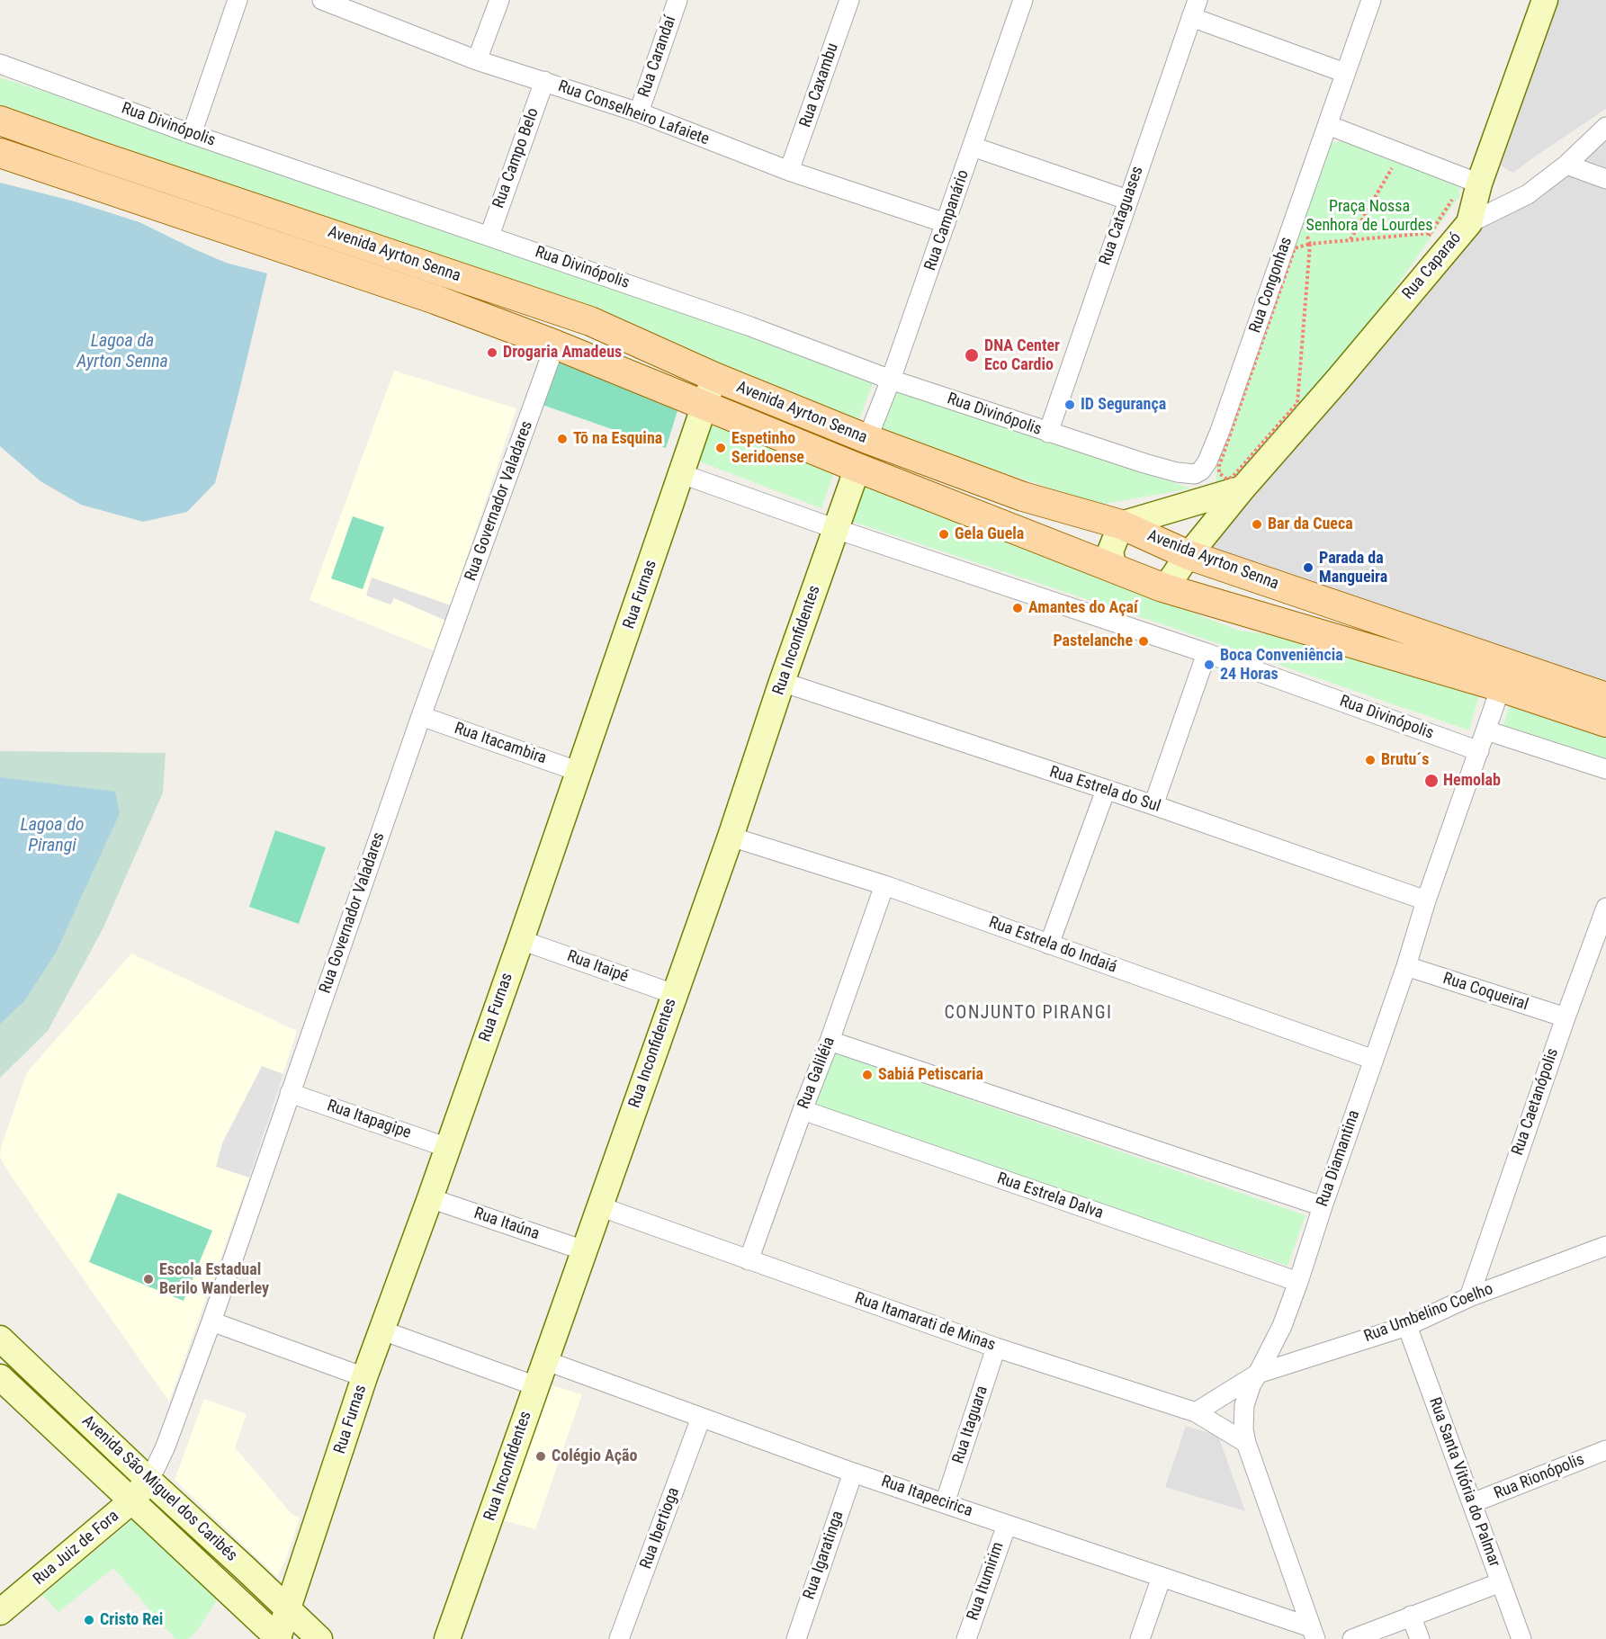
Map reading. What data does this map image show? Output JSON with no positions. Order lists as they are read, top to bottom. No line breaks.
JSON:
{"streets":{"main road":["Avenida Ayrton Senna"],"street":["Rua Carandaí","Rua Caxambu","Rua Conselheiro Lafaiete","Rua Divinópolis","Rua Campo Belo","Rua Cataguases","Rua Campanário","Rua Caparaó","Rua Congonhas","Rua Governador Valadares","Rua Furnas","Rua Inconfidentes","Rua Itacambira","Rua Estrela do Sul","Rua Estrela do Indaiá","Rua Itaipé","Rua Coqueiral","Rua Galiléia","Rua Caetanópolis","Rua Itapagipe","Rua Diamantina","Rua Estrela Dalva","Rua Itaúna","Rua Umbelino Coelho","Rua Itamarati de Minas","Rua Itaguara","Rua Rionópolis","Rua Santa Vitória do Palmar","Avenida São Miguel dos Caribés","Rua Itapecirica","Rua Ibertioga","Rua Juiz de Fora","Rua Igaratinga","Rua Itumirim"]},"crossings":[["Rua Carandaí","Rua Conselheiro Lafaiete"],["Rua Caxambu","Rua Conselheiro Lafaiete"],["Rua Conselheiro Lafaiete","Rua Campo Belo"],["Rua Conselheiro Lafaiete","Rua Campanário"],["Rua Divinópolis","Rua Campo Belo"],["Rua Divinópolis","Rua Cataguases"],["Rua Divinópolis","Rua Campanário"],["Rua Divinópolis","Rua Congonhas"],["Rua Divinópolis","Rua Furnas"],["Rua Divinópolis","Rua Inconfidentes"],["Rua Divinópolis","Rua Diamantina"],["Rua Campanário","Avenida Ayrton Senna"],["Avenida Ayrton Senna","Rua Caparaó"],["Avenida Ayrton Senna","Rua Governador Valadares"],["Avenida Ayrton Senna","Rua Furnas"],["Avenida Ayrton Senna","Rua Inconfidentes"],["Avenida Ayrton Senna","Rua Diamantina"],["Rua Governador Valadares","Rua Itacambira"],["Rua Governador Valadares","Rua Itapagipe"],["Rua Governador Valadares","Avenida São Miguel dos Caribés"],["Rua Governador Valadares","Rua Juiz de Fora"],["Rua Furnas","Rua Itacambira"],["Rua Furnas","Rua Itaipé"],["Rua Furnas","Rua Itapagipe"],["Rua Furnas","Rua Itaúna"],["Rua Furnas","Avenida São Miguel dos Caribés"],["Rua Inconfidentes","Rua Estrela do Sul"],["Rua Inconfidentes","Rua Estrela do Indaiá"],["Rua Inconfidentes","Rua Itaipé"],["Rua Inconfidentes","Rua Itaúna"],["Rua Inconfidentes","Rua Itamarati de Minas"],["Rua Inconfidentes","Rua Itapecirica"],["Rua Estrela do Sul","Rua Diamantina"],["Rua Estrela do Indaiá","Rua Galiléia"],["Rua Estrela do Indaiá","Rua Diamantina"],["Rua Coqueiral","Rua Caetanópolis"],["Rua Coqueiral","Rua Diamantina"],["Rua Galiléia","Rua Estrela Dalva"],["Rua Galiléia","Rua Itamarati de Minas"],["Rua Caetanópolis","Rua Umbelino Coelho"],["Rua Diamantina","Rua Estrela Dalva"],["Rua Diamantina","Rua Umbelino Coelho"],["Rua Diamantina","Rua Itamarati de Minas"],["Rua Diamantina","Rua Itapecirica"],["Rua Umbelino Coelho","Rua Itamarati de Minas"],["Rua Umbelino Coelho","Rua Santa Vitória do Palmar"],["Rua Itamarati de Minas","Rua Itaguara"],["Rua Itaguara","Rua Itapecirica"],["Rua Rionópolis","Rua Santa Vitória do Palmar"],["Avenida São Miguel dos Caribés","Rua Juiz de Fora"],["Rua Itapecirica","Rua Ibertioga"],["Rua Itapecirica","Rua Igaratinga"],["Rua Itapecirica","Rua Itumirim"]],"districts":["CONJUNTO PIRANGI"],"water":["Lagoa da Ayrton Senna","Lagoa do Pirangi"],"parks":["Praça Nossa Senhora de Lourdes"],"places":["Drogaria Amadeus","DNA Center Eco Cardio","ID Segurança","Tō na Esquina","Espetinho Seridoense","Bar da Cueca","Gela Guela","Parada da Mangueira","Amantes do Açaí","Pastelanche","Boca Conveniência 24 Horas","Brutu´s","Hemolab","Sabiá Petiscaria","Escola Estadual Berilo Wanderley","Colégio Ação","Cristo Rei"]}
